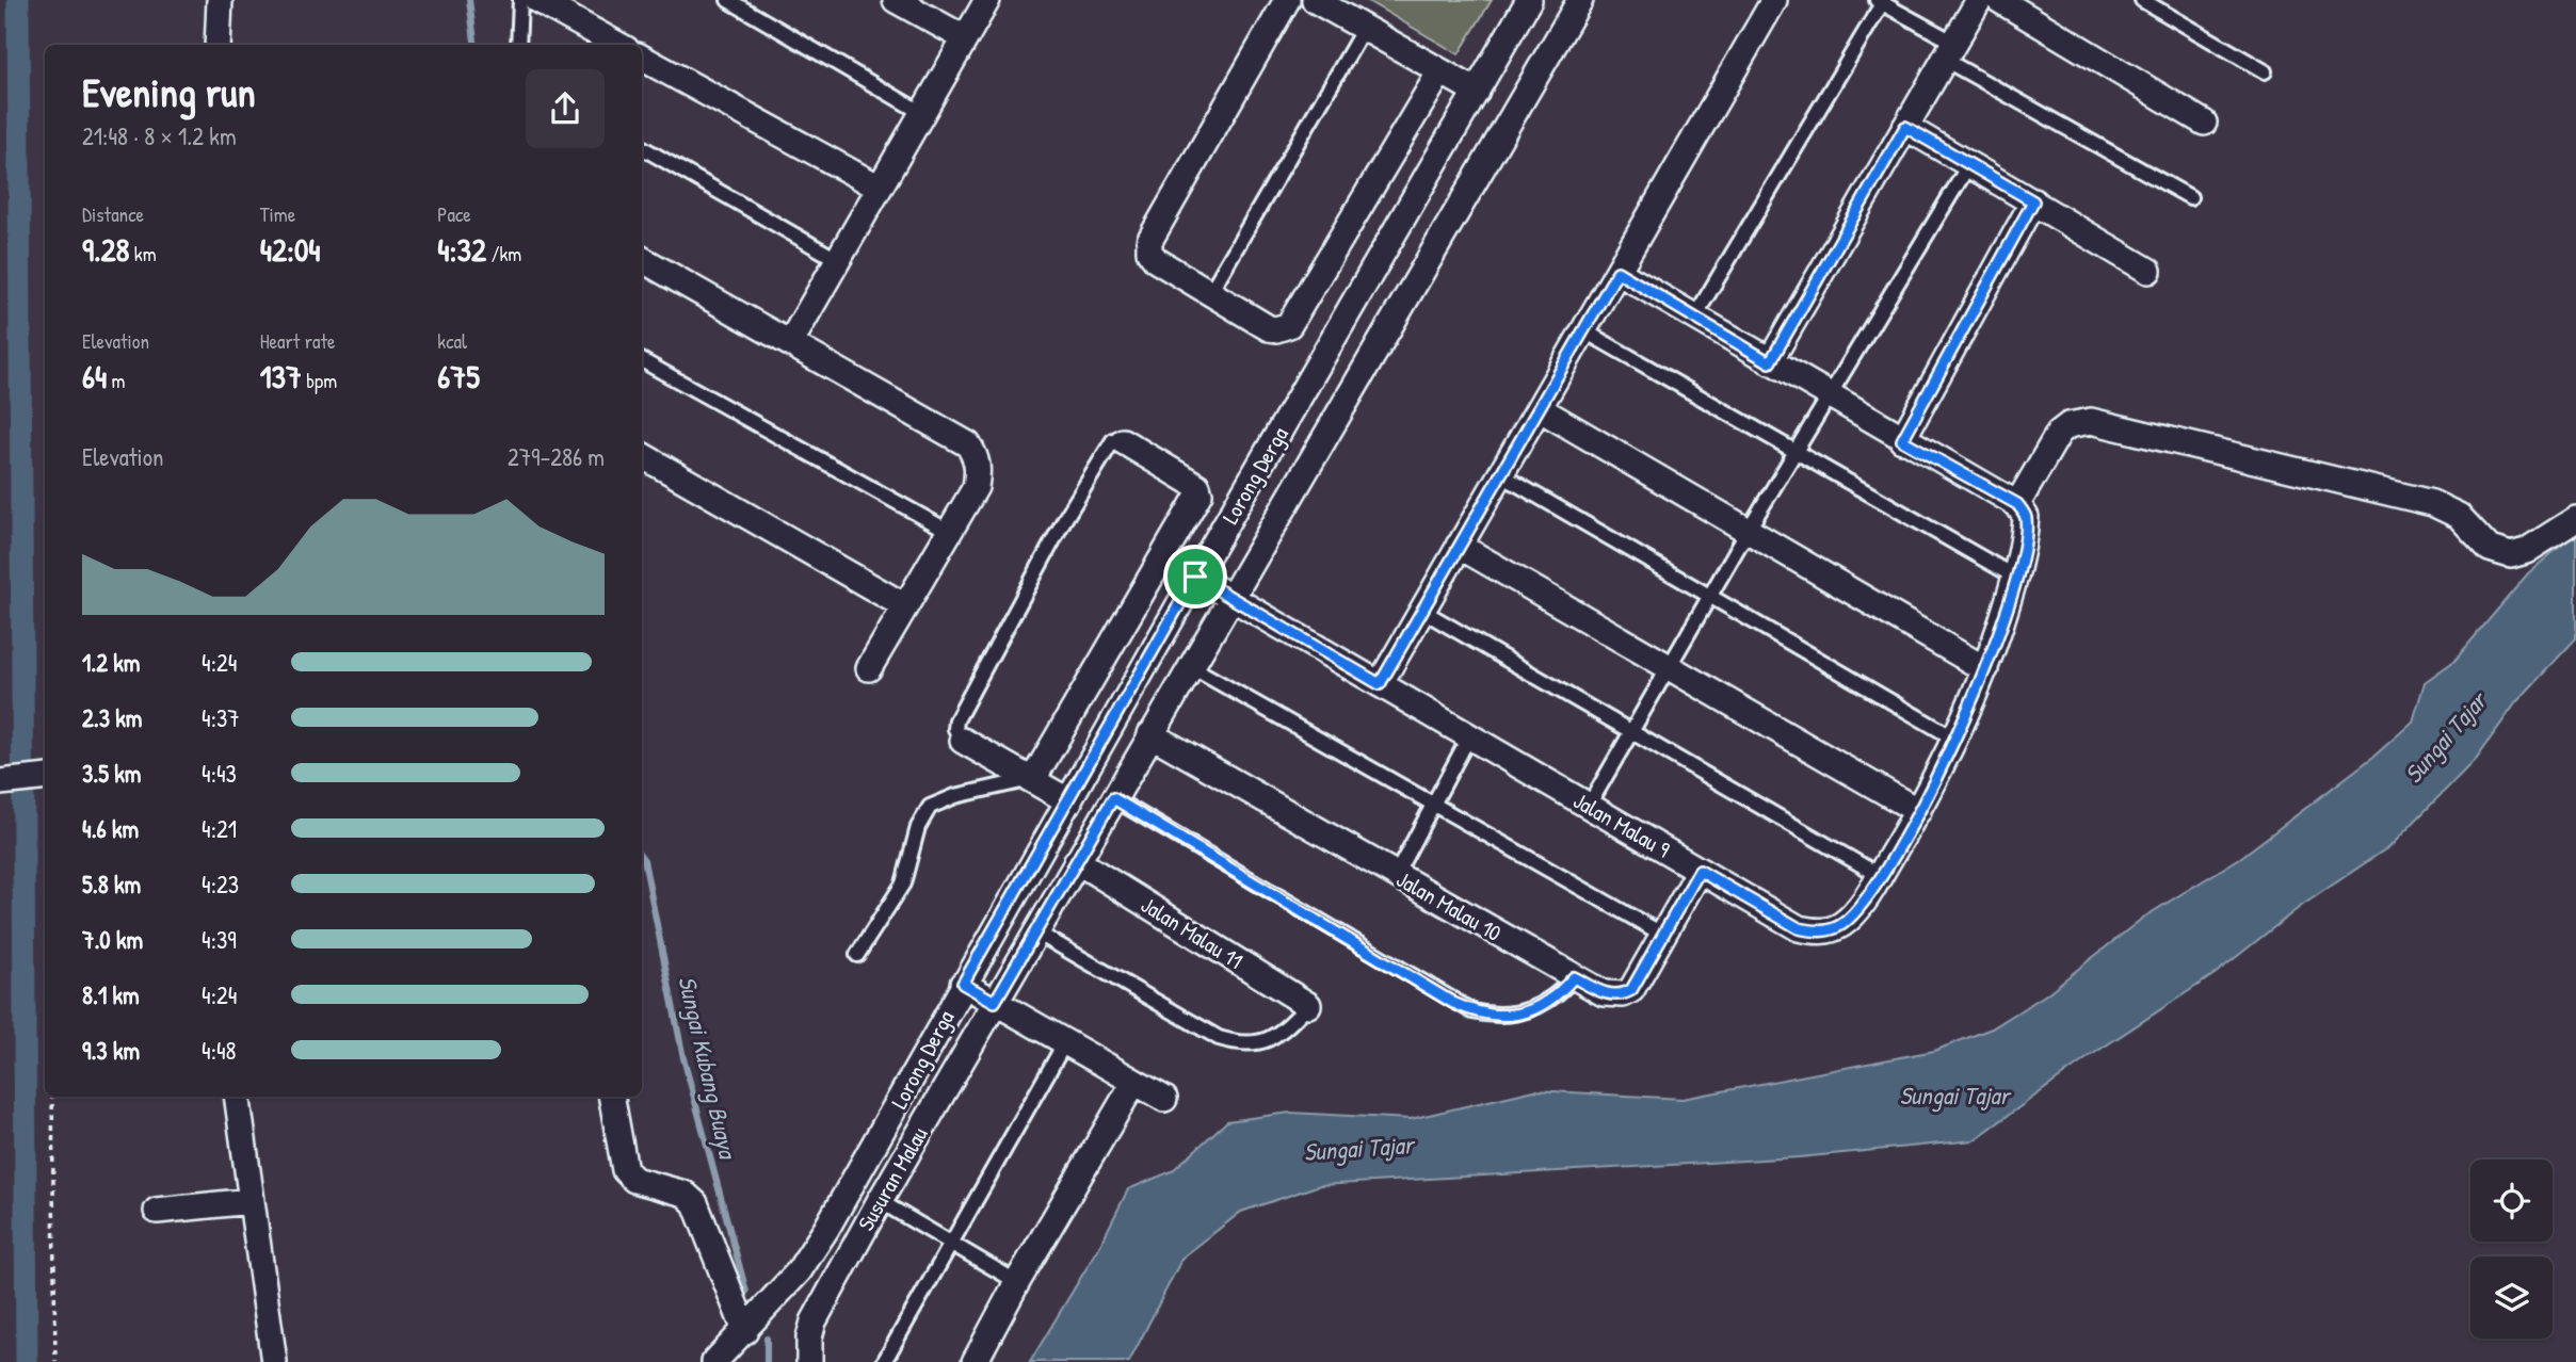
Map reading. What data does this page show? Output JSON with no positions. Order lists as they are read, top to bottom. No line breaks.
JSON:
{"streets":{"street":["Lorong Derga","Jalan Malau 9","Jalan Malau 10","Jalan Malau 11","Susuran Malau"]},"crossings":[["Lorong Derga","Jalan Malau 9"],["Jalan Malau 9","Jalan Malau 10"],["Jalan Malau 9","Susuran Malau"],["Jalan Malau 10","Susuran Malau"],["Jalan Malau 11","Susuran Malau"]],"water":["Sungai Tajar","Sungai Kubang Buaya"],"page":{"heading":["Evening run","21:48 · 8 × 1.2 km"],"stats":[["Distance","9.28 km"],["Time","42:04"],["Pace","4:32 /km"],["Elevation","64 m"],["Heart rate","137 bpm"],["kcal","675"]],"chart":["Elevation","279–286 m"],"list":[{"name":"1.2 km","note":"4:24"},{"name":"2.3 km","note":"4:37"},{"name":"3.5 km","note":"4:43"},{"name":"4.6 km","note":"4:21"},{"name":"5.8 km","note":"4:23"},{"name":"7.0 km","note":"4:39"},{"name":"8.1 km","note":"4:24"},{"name":"9.3 km","note":"4:48"}]}}
